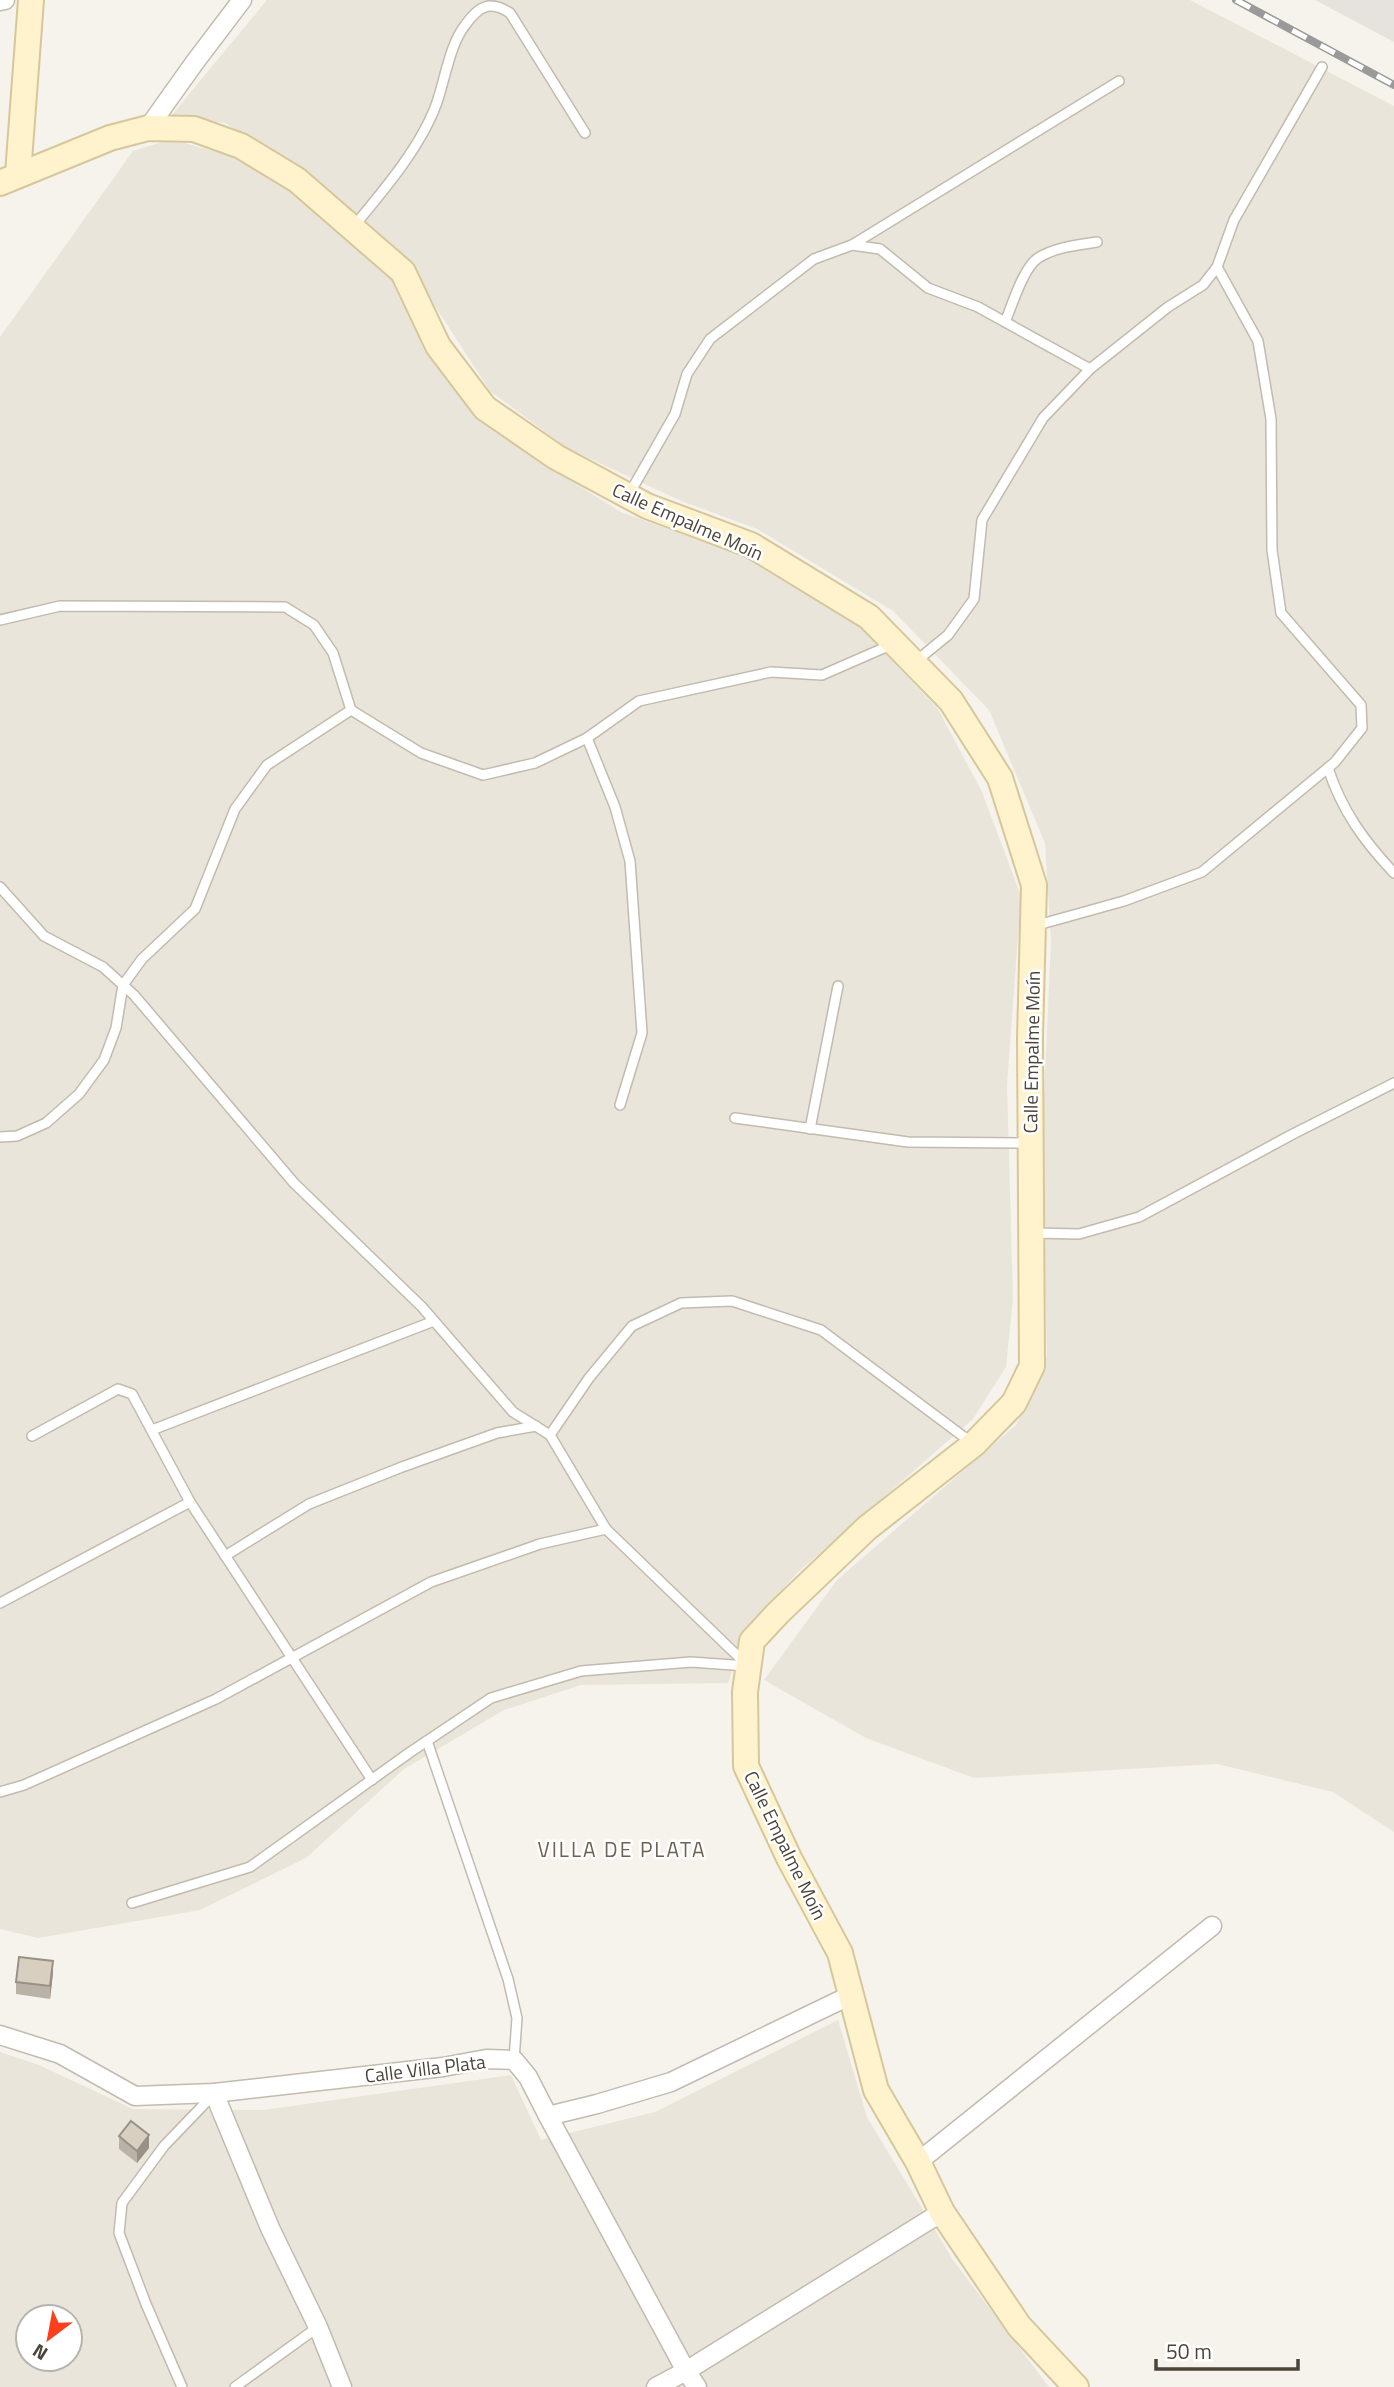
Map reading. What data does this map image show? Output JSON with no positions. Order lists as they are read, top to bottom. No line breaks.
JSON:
{"streets":{"street":["Calle Empalme Moín","Calle Villa Plata"]},"districts":["VILLA DE PLATA"],"scale_bar":"50 m","north":"bottom left"}
